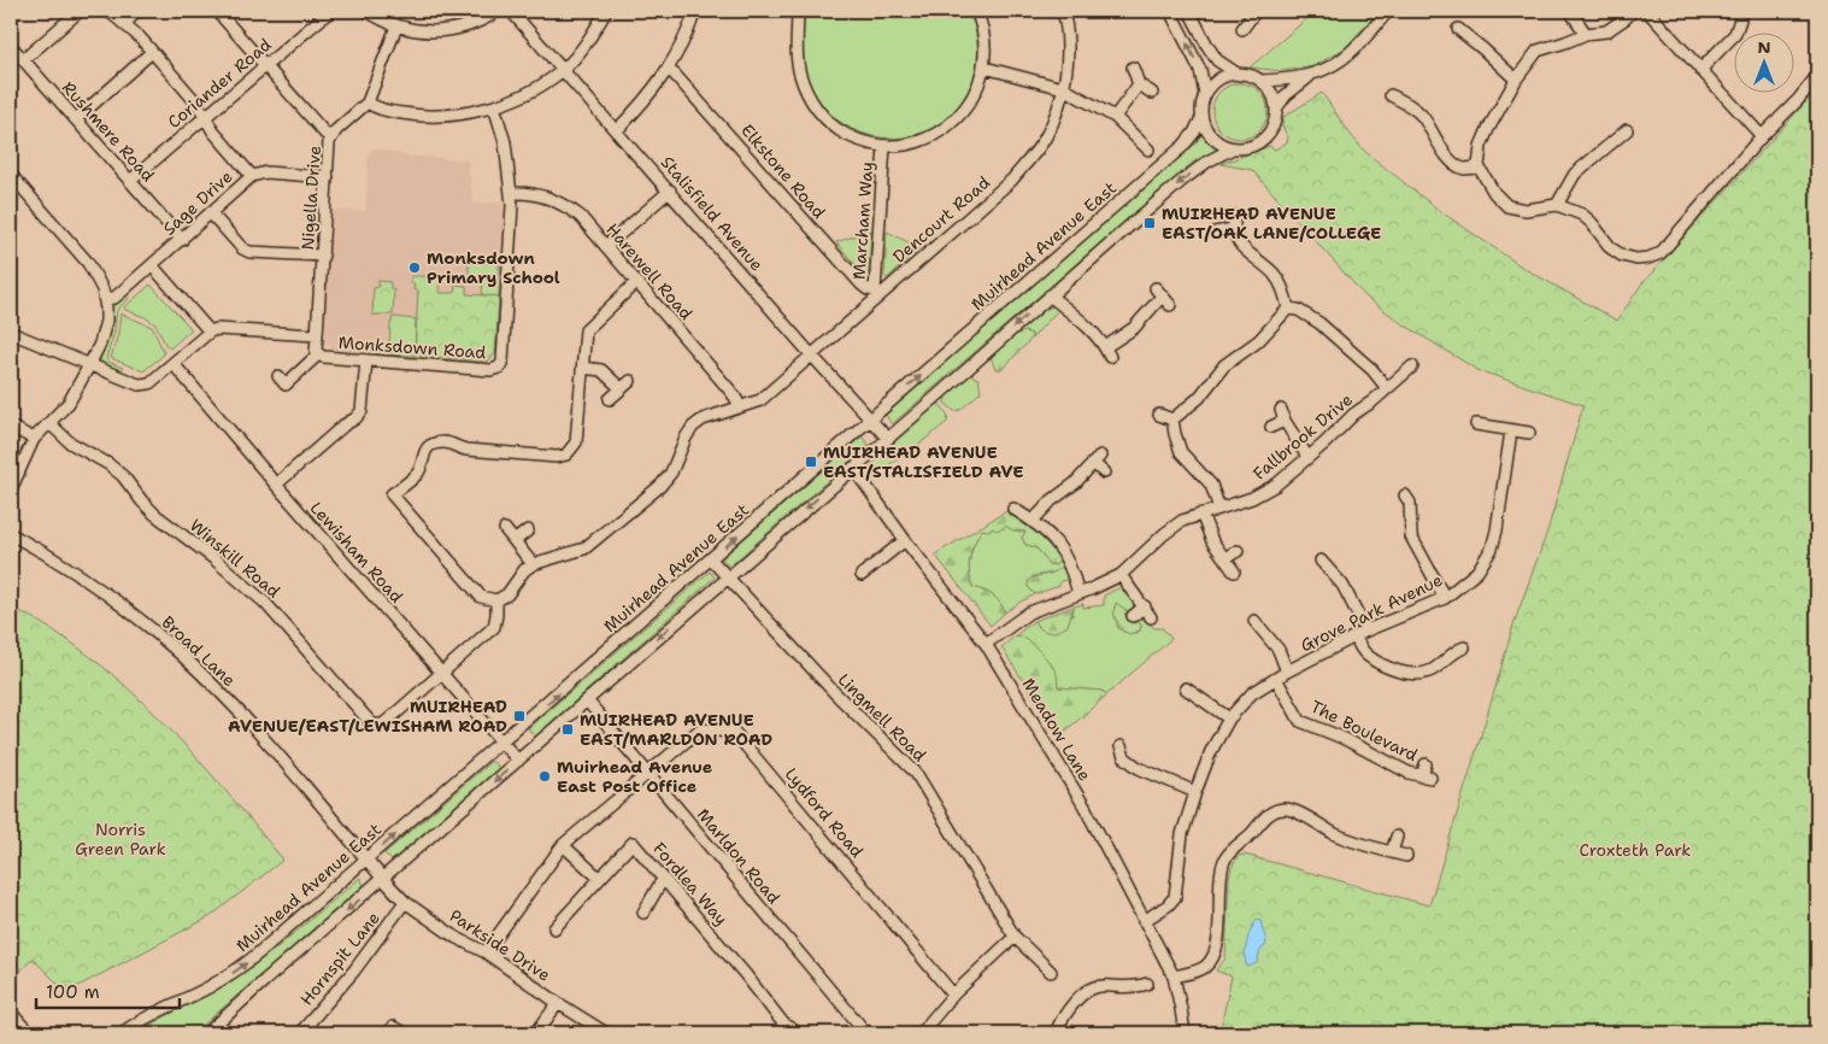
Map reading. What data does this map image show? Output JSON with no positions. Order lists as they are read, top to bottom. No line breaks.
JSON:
{"streets":{"street":["Coriander Road","Rushmere Road","Elkstone Road","Nigella Drive","Sage Drive","Stalisfield Avenue","Dencourt Road","Marcham Way","Muirhead Avenue East","Harewell Road","Monksdown Road","Fallbrook Drive","Lewisham Road","Winskill Road","Grove Park Avenue","Broad Lane","Lingmell Road","Meadow Lane","The Boulevard","Lydford Road","Marldon Road","Fordlea Way","Parkside Drive","Hornspit Lane"]},"crossings":[["Coriander Road","Rushmere Road"],["Rushmere Road","Sage Drive"],["Elkstone Road","Dencourt Road"],["Elkstone Road","Marcham Way"],["Nigella Drive","Sage Drive"],["Nigella Drive","Monksdown Road"],["Stalisfield Avenue","Dencourt Road"],["Stalisfield Avenue","Muirhead Avenue East"],["Dencourt Road","Marcham Way"],["Dencourt Road","Harewell Road"],["Muirhead Avenue East","Lewisham Road"],["Muirhead Avenue East","Broad Lane"],["Muirhead Avenue East","Lingmell Road"],["Harewell Road","Monksdown Road"],["Fallbrook Drive","Meadow Lane"],["Lewisham Road","Winskill Road"],["Grove Park Avenue","Meadow Lane"],["Grove Park Avenue","The Boulevard"],["Broad Lane","Parkside Drive"],["Lydford Road","Marldon Road"],["Lydford Road","Parkside Drive"],["Parkside Drive","Hornspit Lane"]],"parks":["Norris Green Park","Croxteth Park"],"places":{"transit":["MUIRHEAD AVENUE EAST/OAK LANE/COLLEGE","MUIRHEAD AVENUE EAST/STALISFIELD AVE","MUIRHEAD AVENUE/EAST/LEWISHAM ROAD","MUIRHEAD AVENUE EAST/MARLDON ROAD"],"other":["Monksdown Primary School","Muirhead Avenue East Post Office"]},"scale_bar":"100 m","north":"top"}
